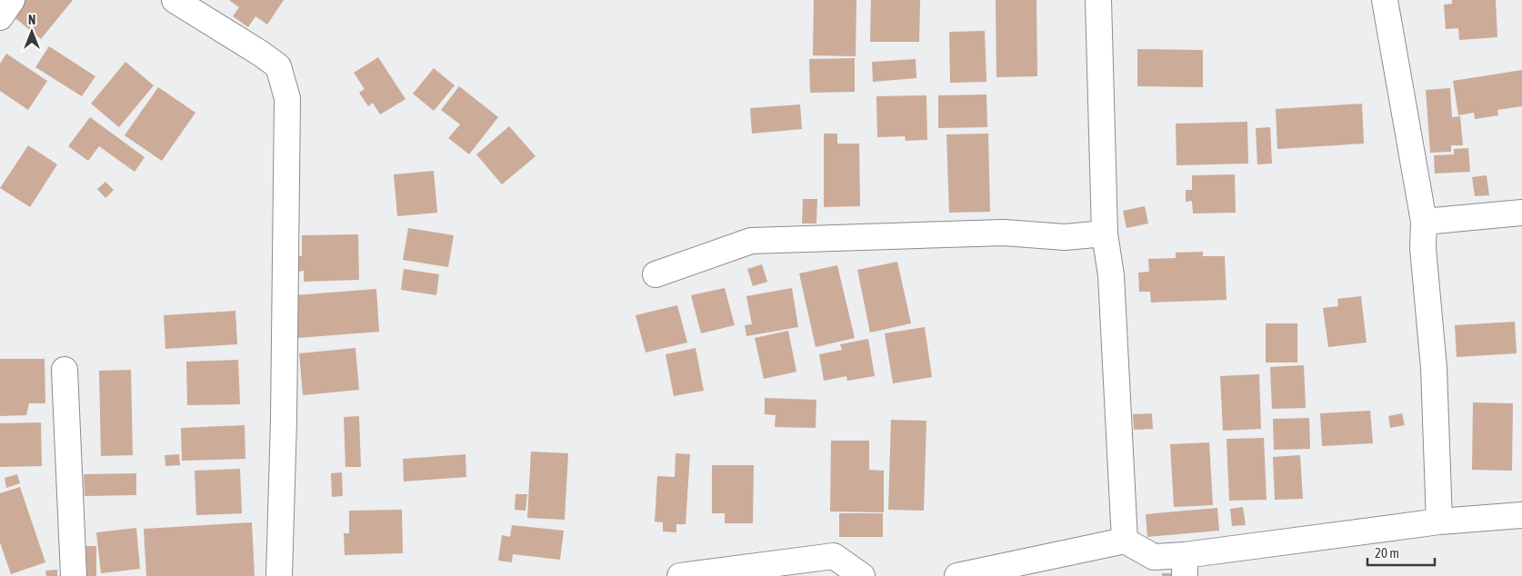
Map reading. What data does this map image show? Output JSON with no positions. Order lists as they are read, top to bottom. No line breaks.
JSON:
{"scale_bar":"20 m","north":"top"}
